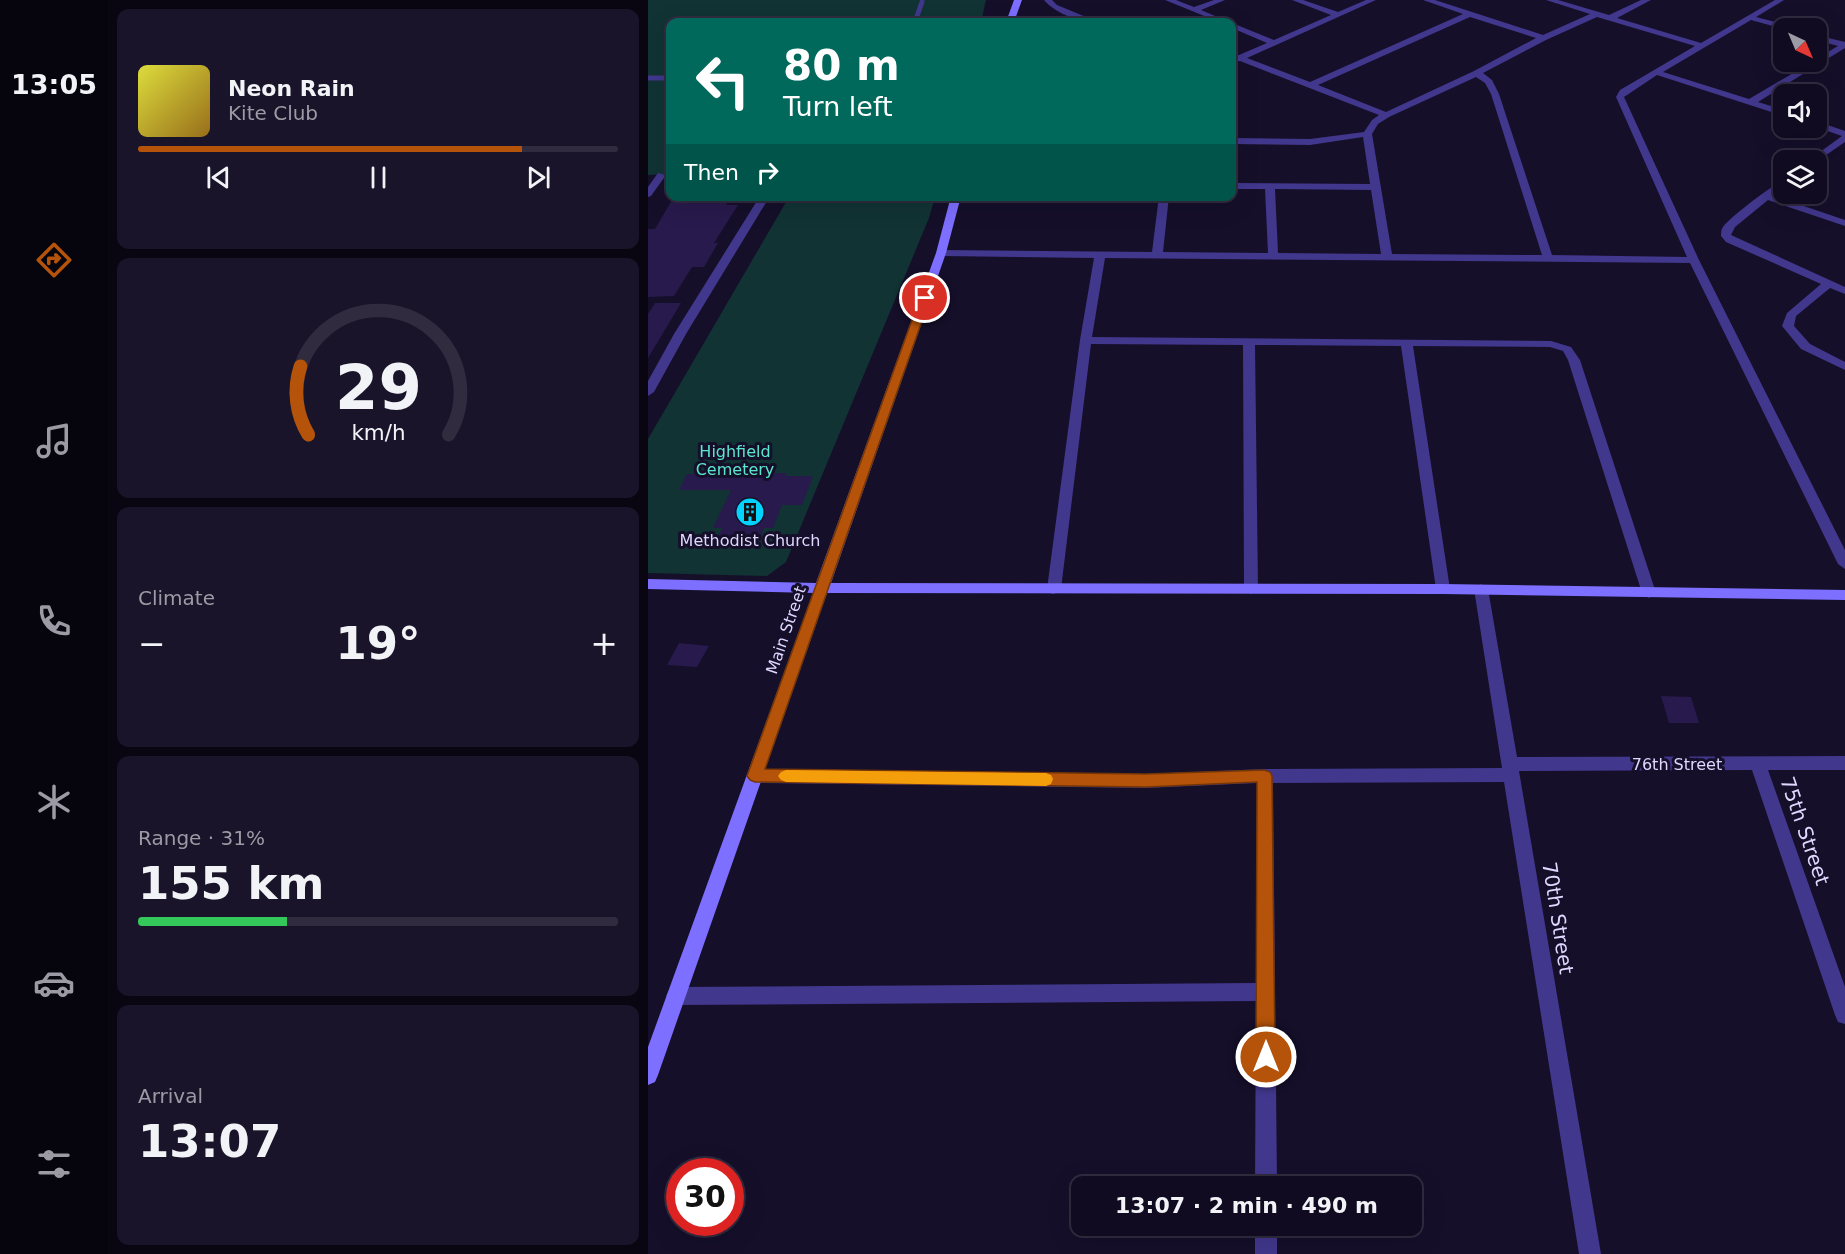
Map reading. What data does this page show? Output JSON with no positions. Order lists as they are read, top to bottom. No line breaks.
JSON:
{"streets":{"street":["Main Street","76th Street","75th Street","70th Street"]},"crossings":[["Main Street","76th Street"],["76th Street","75th Street"],["76th Street","70th Street"]],"parks":["Highfield Cemetery"],"places":{"building":["Methodist Church"]},"north":"bottom right","page":{"tabs":"13:05","turn":["80 m","Turn left"],"song":["Neon Rain","Kite Club"],"then":"Then","tile":["Climate",["Range · 31%","155 km"],["Arrival","13:07"]],"heat":["−","19°","+"],"limit":"30","trip":"13:07 · 2 min · 490 m","gauge":["29","km/h"]}}
